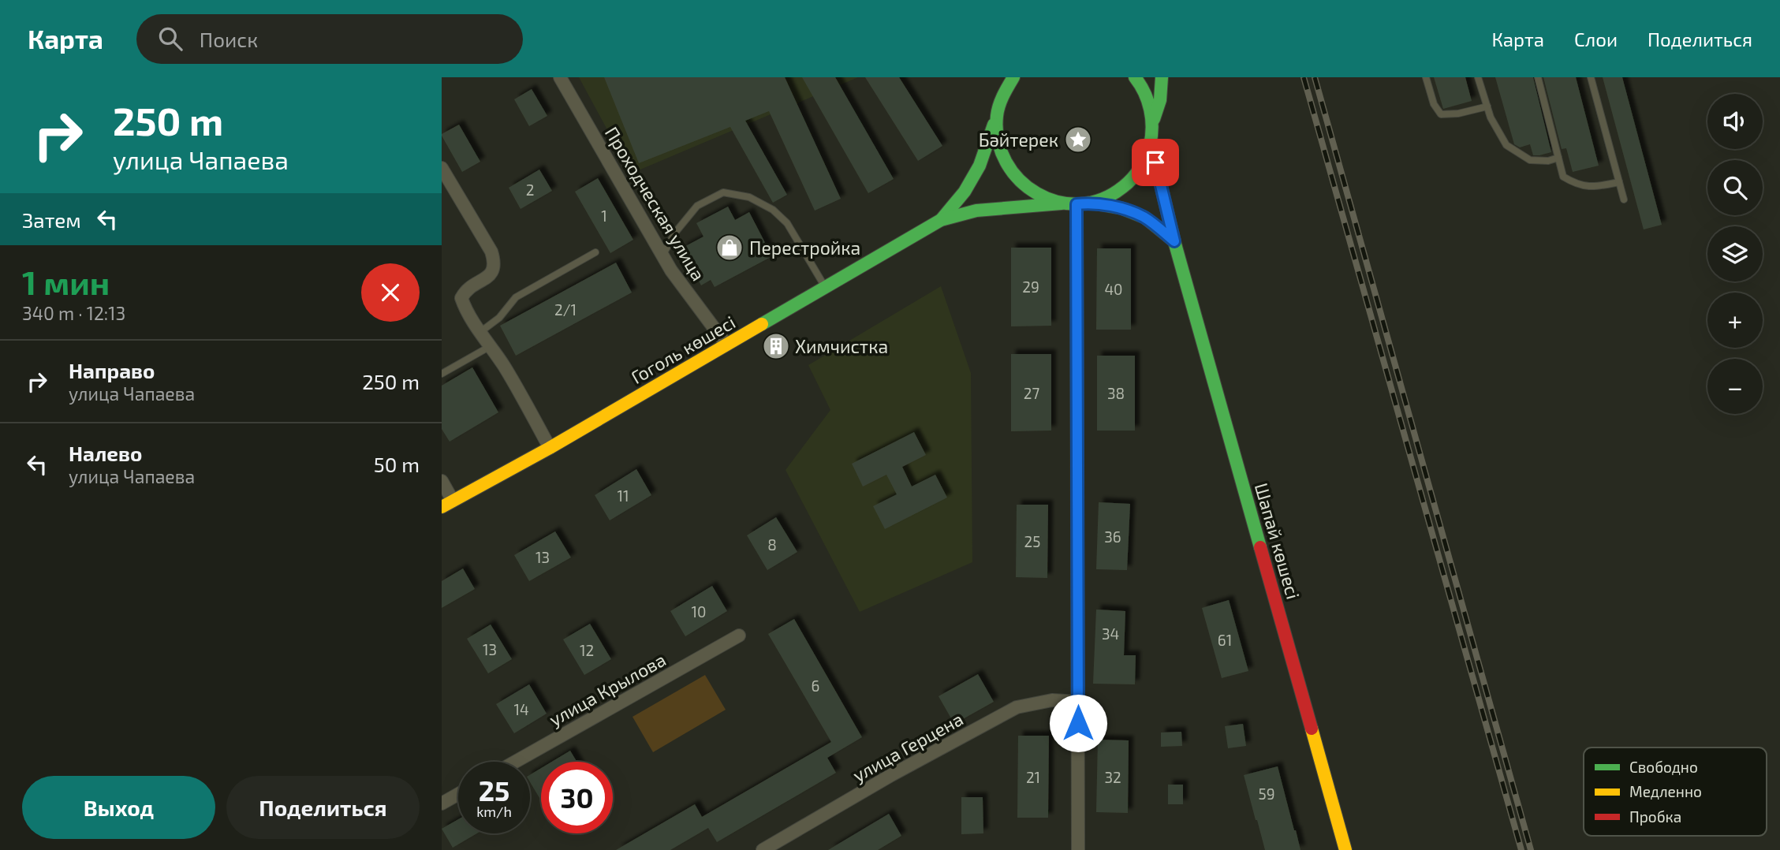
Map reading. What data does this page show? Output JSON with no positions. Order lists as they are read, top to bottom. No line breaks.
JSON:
{"streets":{"main road":["Гоголь көшесі","Шапай көшесі"],"street":["Проходческая улица","улица Крылова","улица Герцена"]},"crossings":[["Проходческая улица","Гоголь көшесі"]],"places":{"place":["Бәйтерек"],"shop":["Перестройка"],"building":["Химчистка"]},"house_numbers":["2","1","29","40","2/1","27","38","11","36","25","8","13","10","34","61","13","12","6","14","21","32","59"],"legend":["Свободно","Медленно","Пробка"],"page":{"header":"Карта","search":"Поиск","nav":["Карта","Слои","Поделиться"],"turn":["250 m","улица Чапаева"],"map_buttons":["+","−"],"then":"Затем","heading":["1 мин","340 m · 12:13"],"list":[{"name":"Направо","note":"улица Чапаева","value":"250 m"},{"name":"Налево","note":"улица Чапаева","value":"50 m"}],"speed":"25 km/h","limit":"30","buttons":["Выход","Поделиться"]}}
